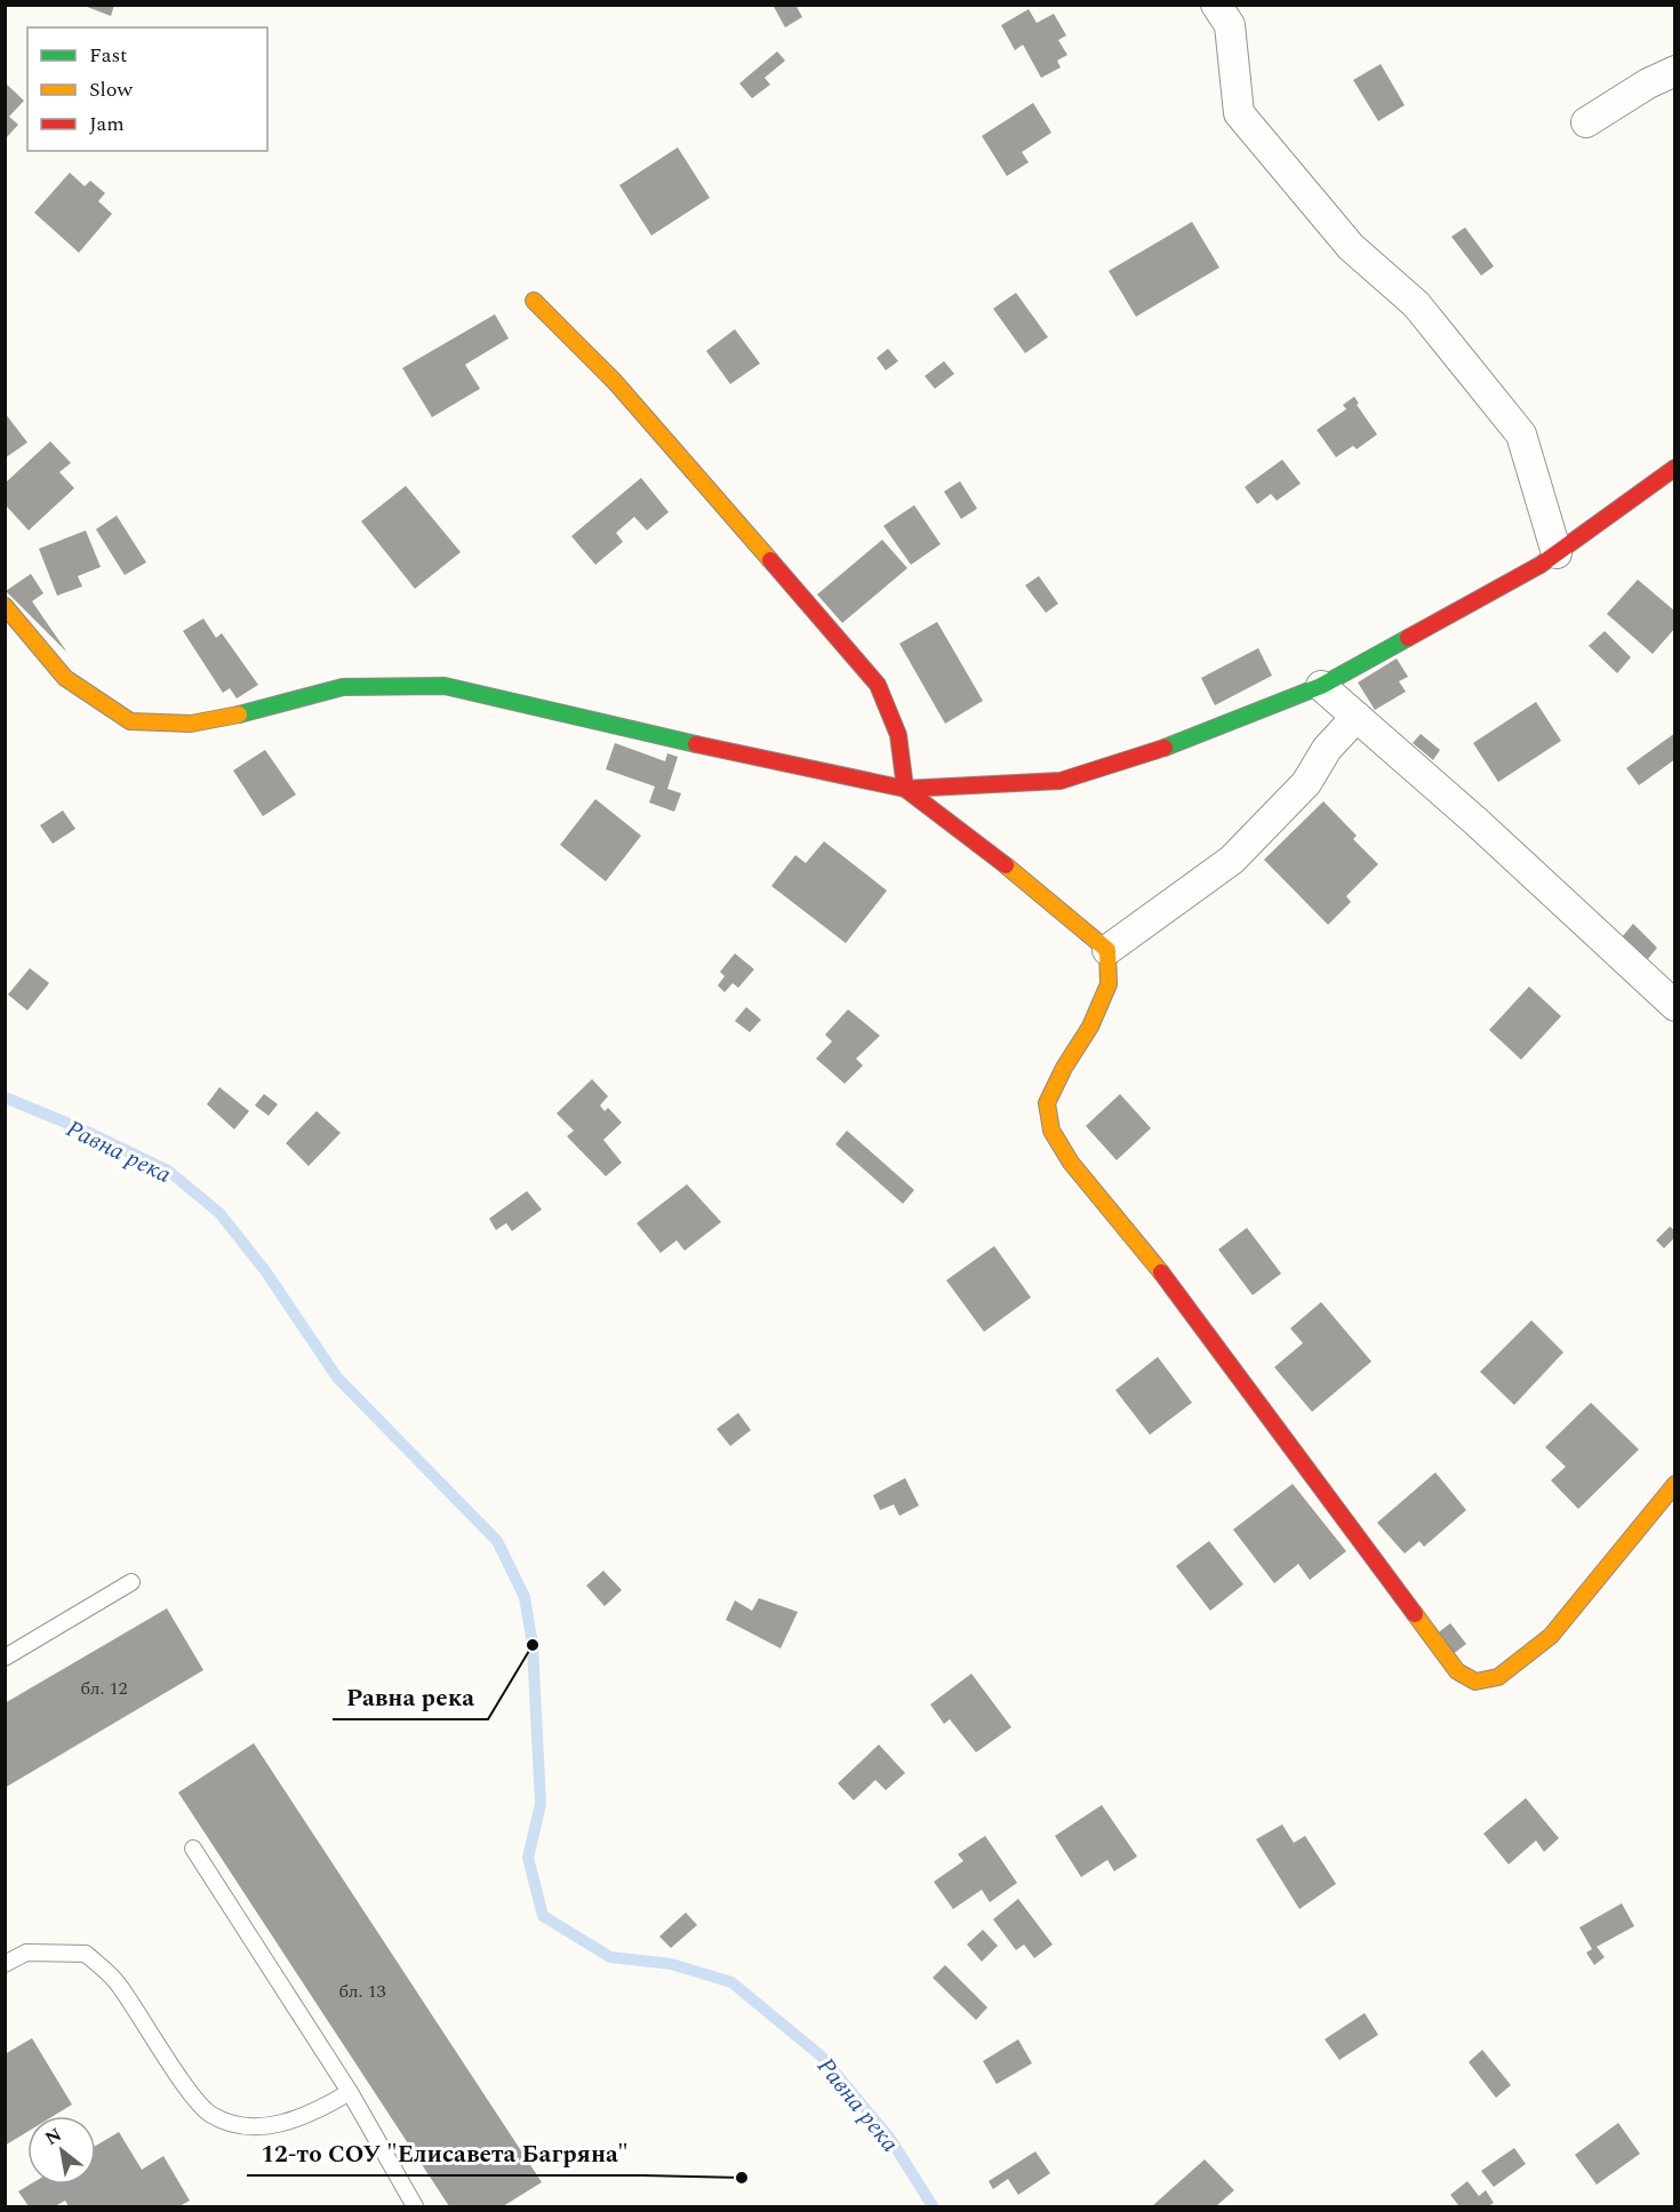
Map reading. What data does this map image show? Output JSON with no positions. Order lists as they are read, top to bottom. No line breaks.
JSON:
{"water":["Равна река"],"places":["Равна река","12-то СОУ \"Елисавета Багряна\""],"house_numbers":["бл. 12","бл. 13"],"legend":["Fast","Slow","Jam"],"north":"top left"}
